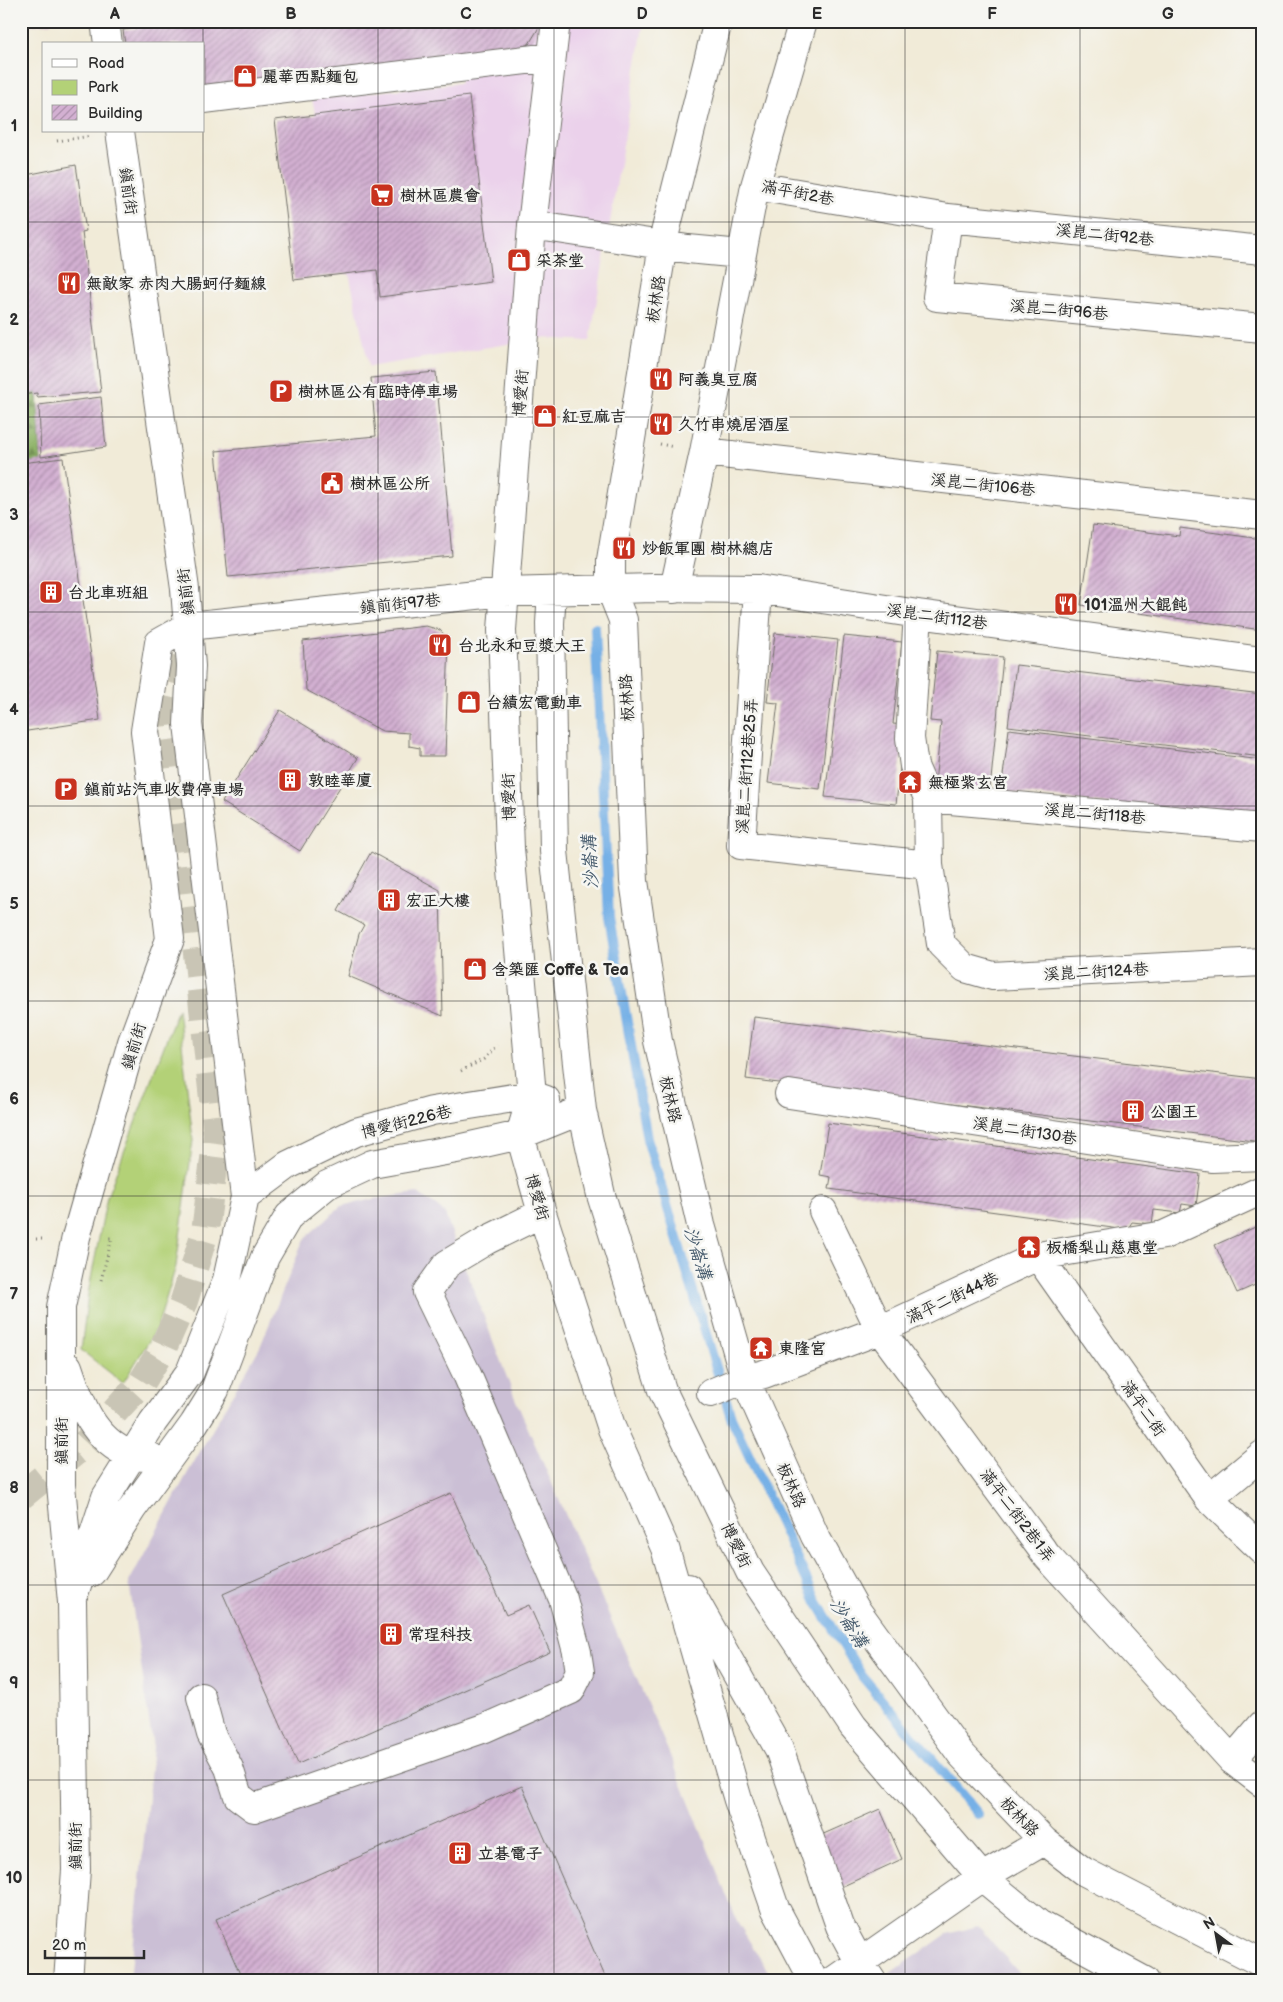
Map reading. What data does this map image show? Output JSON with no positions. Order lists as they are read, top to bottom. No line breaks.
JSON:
{"streets":{"street":["鎮前街","滿平街2巷","溪崑二街92巷","板林路","溪崑二街96巷","博愛街","溪崑二街106巷","鎮前街97巷","溪崑二街112巷","溪崑二街112巷25弄","溪崑二街118巷","溪崑二街124巷","博愛街226巷","溪崑二街130巷","滿平二街44巷","滿平二街","滿平二街2巷1弄"]},"crossings":[["鎮前街","鎮前街97巷"],["滿平街2巷","溪崑二街92巷"],["滿平街2巷","溪崑二街96巷"],["溪崑二街92巷","溪崑二街96巷"],["板林路","鎮前街97巷"],["板林路","溪崑二街112巷"],["板林路","滿平二街44巷"],["博愛街","鎮前街97巷"],["博愛街","博愛街226巷"],["鎮前街97巷","溪崑二街112巷"],["溪崑二街112巷","溪崑二街112巷25弄"],["溪崑二街112巷25弄","溪崑二街124巷"],["滿平二街44巷","滿平二街"],["滿平二街44巷","滿平二街2巷1弄"]],"water":["沙崙溝"],"places":{"shop":["麗華西點麵包","采茶堂","紅豆麻吉","台績宏電動車","含築匯 Coffe & Tea"],"supermarket":["樹林區農會"],"restaurant":["無敵家 赤肉大腸蚵仔麵線","阿義臭豆腐","久竹串燒居酒屋","炒飯軍團 樹林總店","101溫州大餛飩","台北永和豆漿大王"],"parking":["樹林區公有臨時停車場","鎮前站汽車收費停車場"],"public building":["樹林區公所"],"building":["台北車班組","敦睦華廈","宏正大樓","公園王","常珵科技","立碁電子"],"temple":["無極紫玄宮","板橋梨山慈惠堂","東隆宮"]},"legend":["Road","Park","Building"],"scale_bar":"20 m","north":"top left","grid":{"columns":["A","B","C","D","E","F","G"],"rows":["1","2","3","4","5","6","7","8","9","10"]}}
